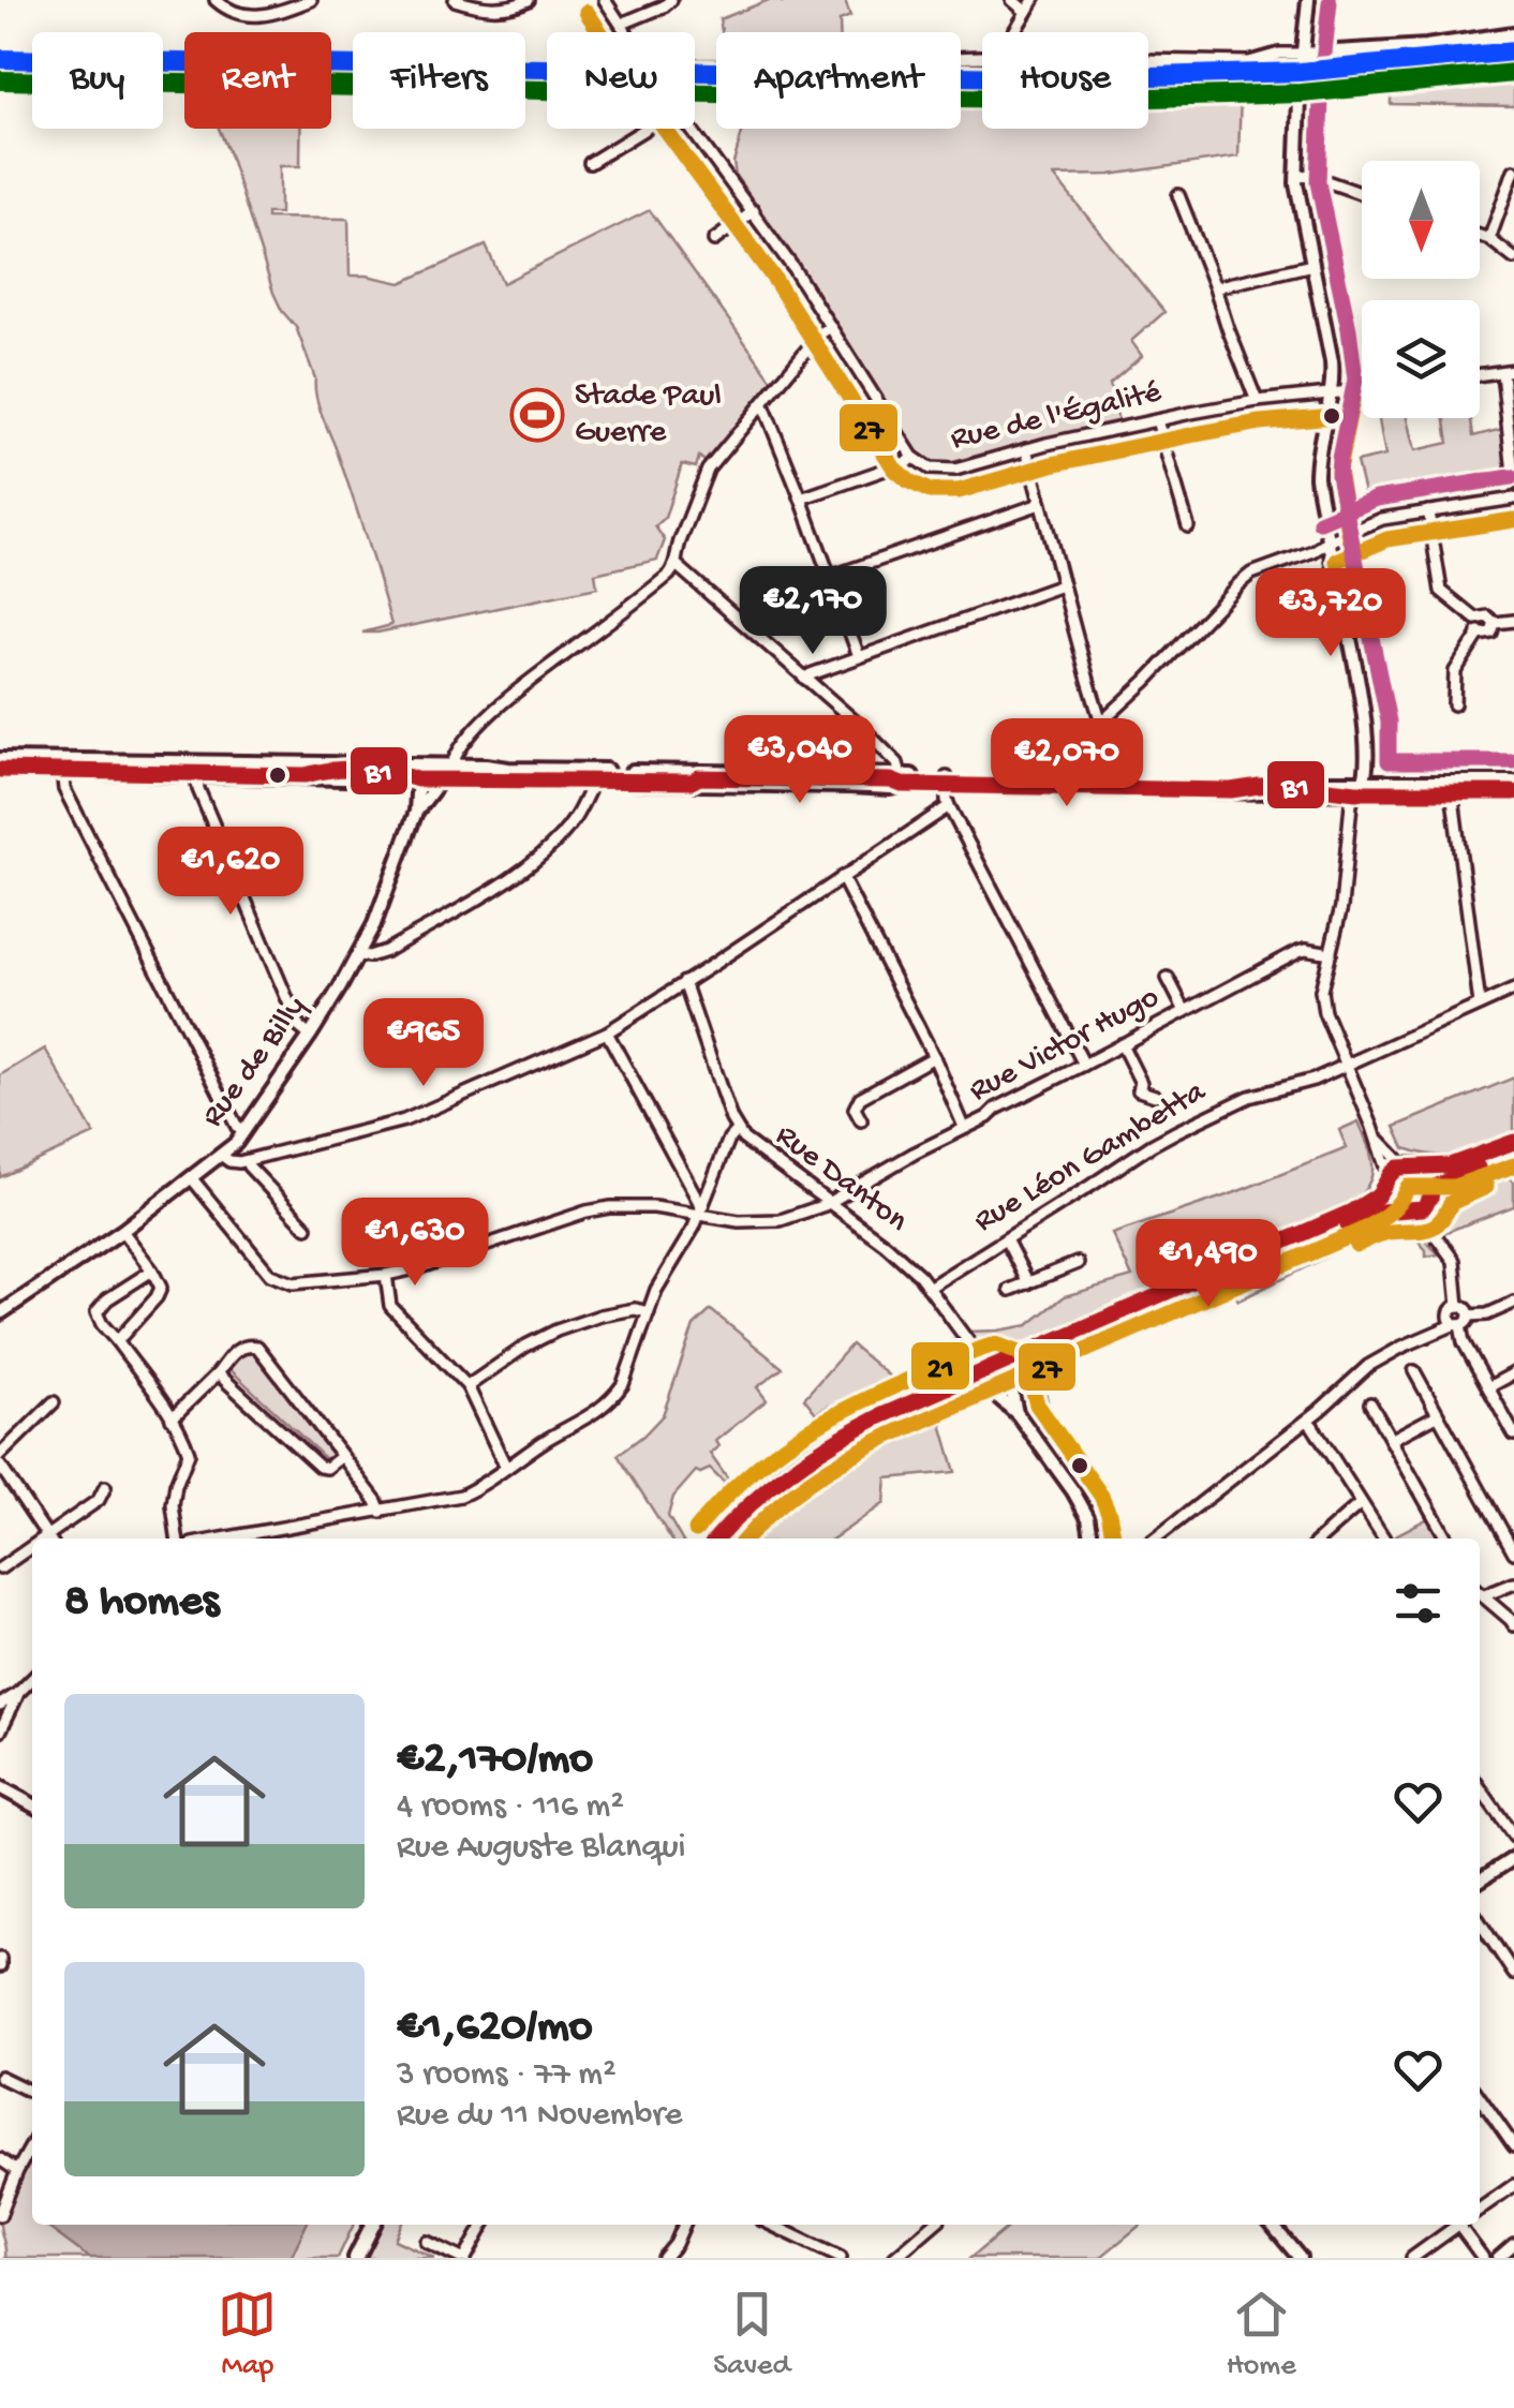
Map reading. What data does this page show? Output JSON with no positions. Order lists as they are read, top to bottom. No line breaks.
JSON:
{"streets":{"street":["Rue de l'Égalité","Rue Victor Hugo","Rue de Billy","Rue Léon Gambetta","Rue Danton"]},"crossings":[["Rue Victor Hugo","Rue de Billy"],["Rue Victor Hugo","Rue Danton"],["Rue Léon Gambetta","Rue Danton"]],"places":{"sports":["Stade Paul Guerre"]},"lines":["transit line 27","transit line B1","transit line 21"],"north":"bottom","page":{"chip":["Buy","Rent","Filters","New","Apartment","House"],"price":["€2,170","€3,720","€3,040","€2,070","€1,620","€965","€1,630","€1,490"],"heading":"8 homes","list":[{"name":"€2,170/mo","note":"4 rooms · 116 m² · Rue Auguste Blanqui"},{"name":"€1,620/mo","note":"3 rooms · 77 m² · Rue du 11 Novembre"}],"tabs":["Map","Saved","Home"]}}
